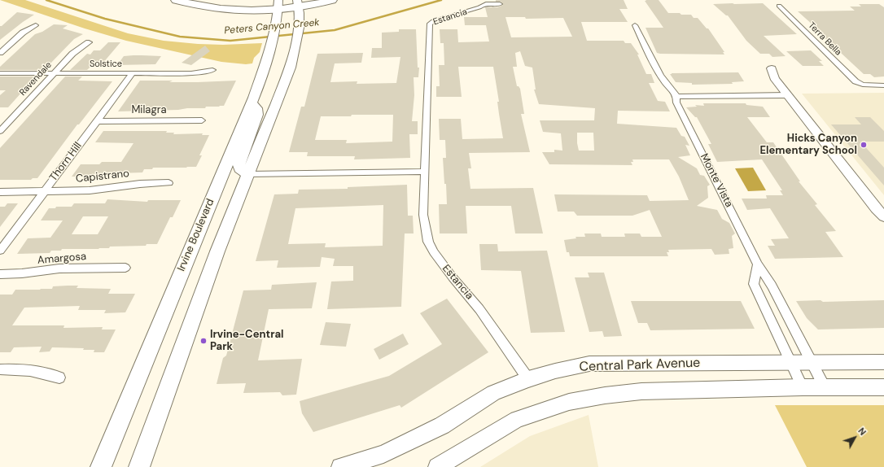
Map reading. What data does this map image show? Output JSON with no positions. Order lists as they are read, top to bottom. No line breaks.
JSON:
{"streets":{"main road":["Irvine Boulevard"],"street":["Estancia","Terra Bella","Solstice","Ravendale","Milagra","Thorn Hill","Capistrano","Monte Vista","Amargosa","Central Park Avenue"]},"crossings":[["Estancia","Central Park Avenue"],["Solstice","Ravendale"],["Solstice","Thorn Hill"],["Milagra","Thorn Hill"],["Thorn Hill","Capistrano"],["Monte Vista","Central Park Avenue"]],"water":["Peters Canyon Creek"],"places":["Hicks Canyon Elementary School","Irvine-Central Park"],"north":"top right"}
